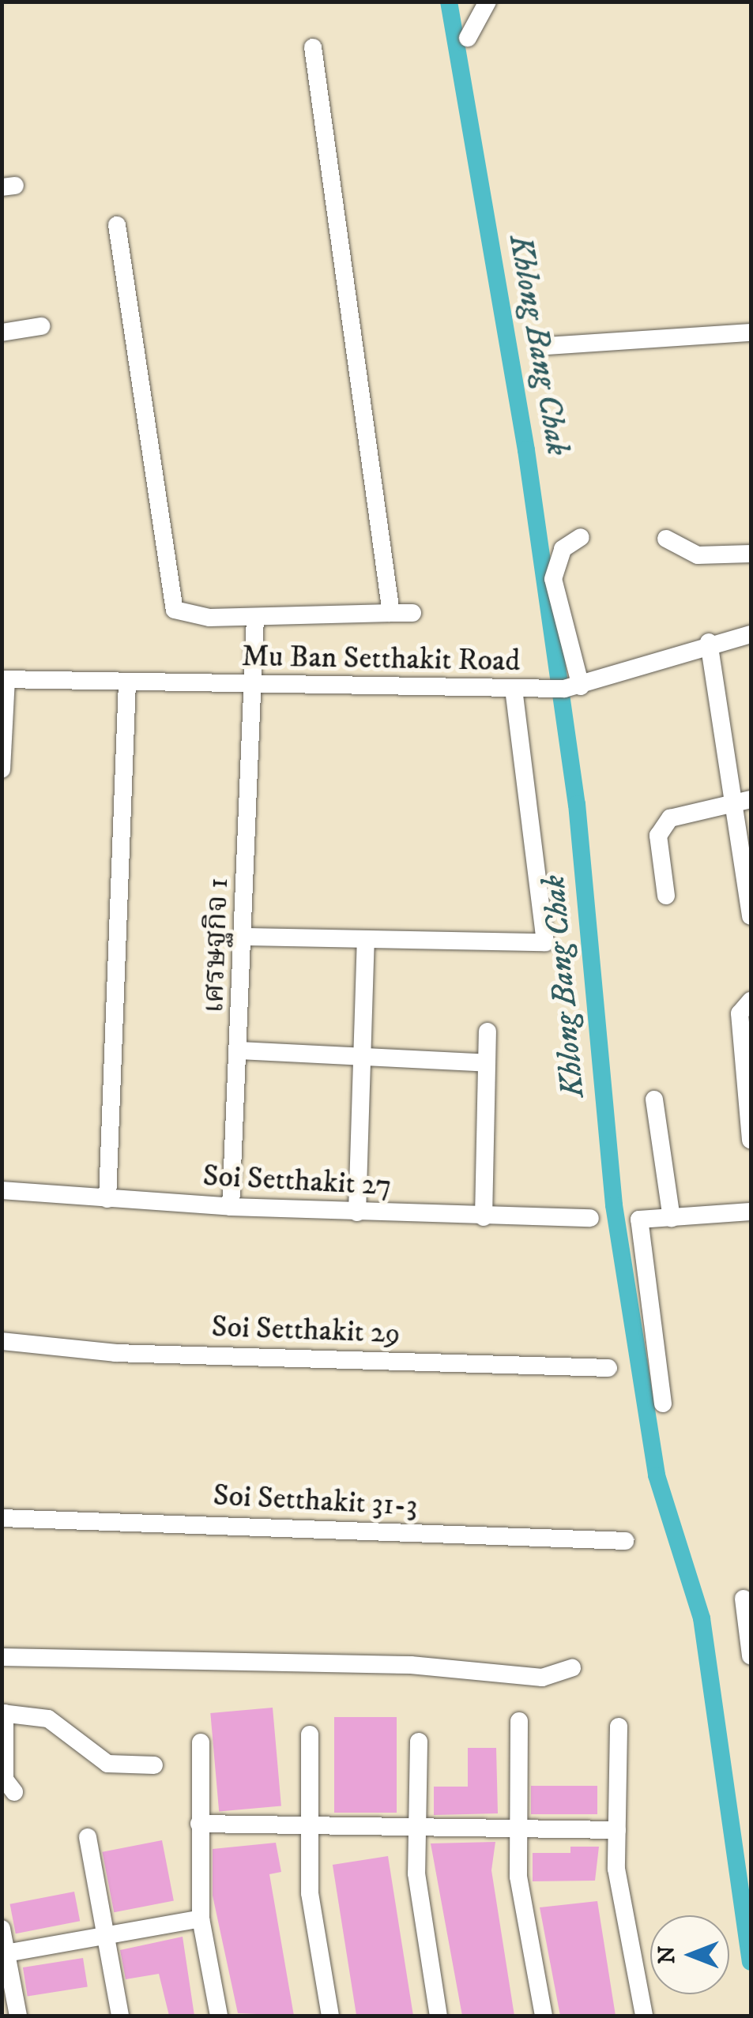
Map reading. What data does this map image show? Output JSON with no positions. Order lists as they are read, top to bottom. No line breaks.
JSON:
{"streets":{"street":["Mu Ban Setthakit Road","เศรษฐกิจ 1","Soi Setthakit 27","Soi Setthakit 29","Soi Setthakit 31-3"]},"crossings":[["Mu Ban Setthakit Road","เศรษฐกิจ 1"],["เศรษฐกิจ 1","Soi Setthakit 27"]],"water":["Khlong Bang Chak"],"north":"left"}
